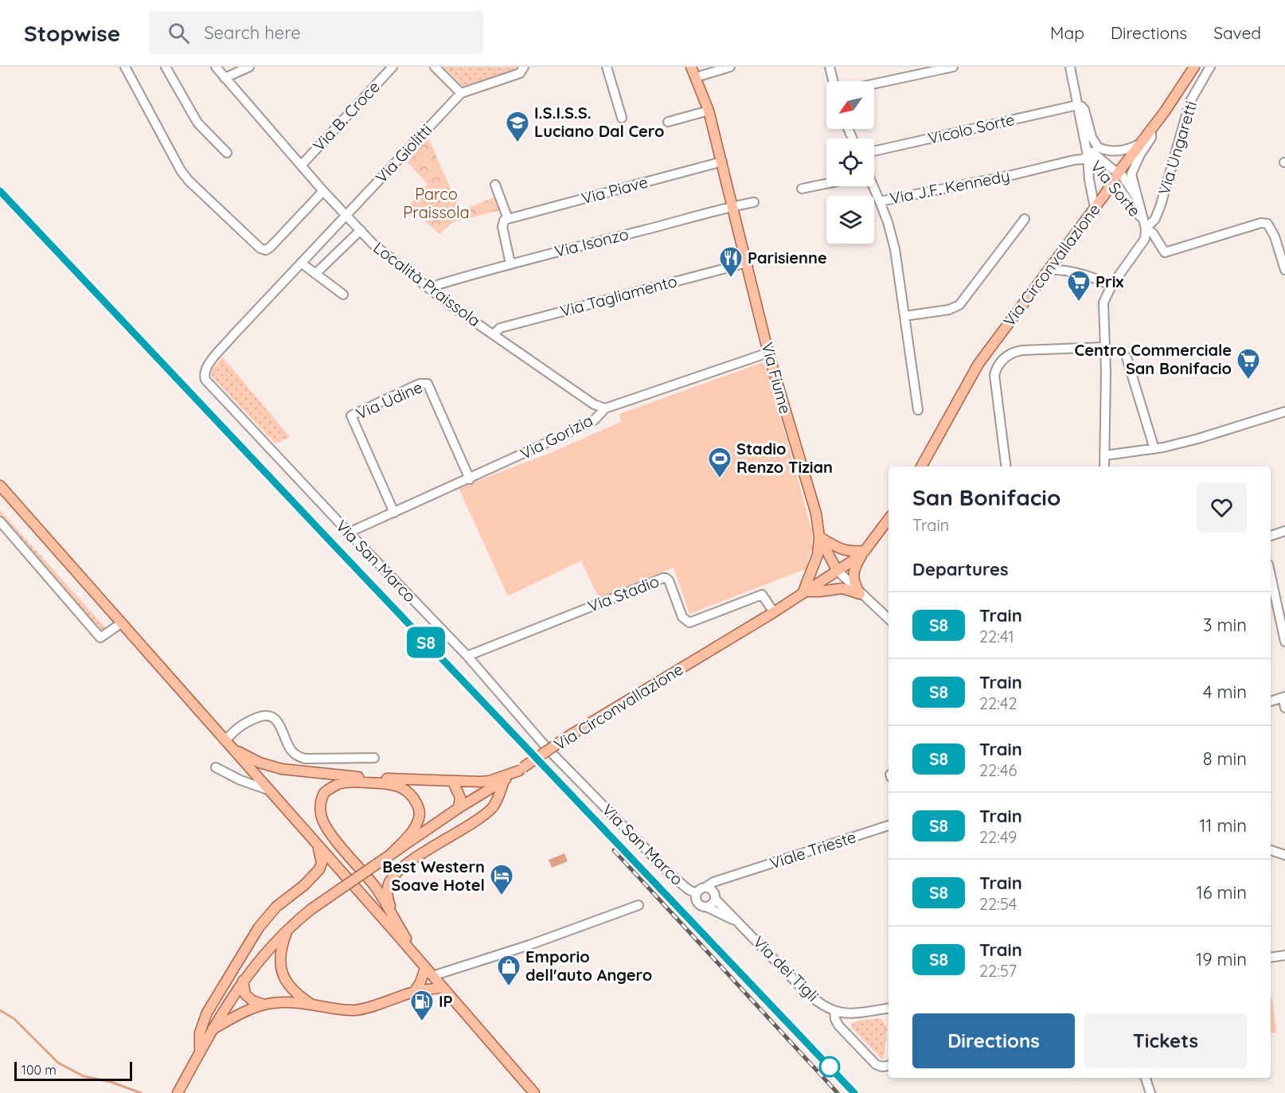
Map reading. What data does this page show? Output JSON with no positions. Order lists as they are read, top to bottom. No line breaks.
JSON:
{"streets":{"main road":["Via Circonvallazione","Via Fiume"],"street":["Via B. Croce","Vicolo Sorte","Via Ungaretti","Via Giolitti","Via J.F. Kennedy","Via Sorte","Via Piave","Via Isonzo","Località Praissola","Via Tagliamento","Via Udine","Via Gorizia","Via San Marco","Via Stadio","Viale Trieste","Via dei Tigli"]},"crossings":[["Via B. Croce","Località Praissola"],["Vicolo Sorte","Via Sorte"],["Via Ungaretti","Via Sorte"],["Via Giolitti","Località Praissola"],["Via Giolitti","Via San Marco"],["Via J.F. Kennedy","Via Sorte"],["Via Sorte","Via Circonvallazione"],["Via Piave","Via Fiume"],["Via Isonzo","Località Praissola"],["Via Isonzo","Via Fiume"],["Via Circonvallazione","Via Fiume"],["Via Circonvallazione","Via Stadio"],["Località Praissola","Via Tagliamento"],["Località Praissola","Via Gorizia"],["Via Tagliamento","Via Fiume"],["Via Fiume","Via Gorizia"],["Via Udine","Via Gorizia"],["Via Gorizia","Via San Marco"],["Via San Marco","Via Stadio"],["Via San Marco","Viale Trieste"],["Via San Marco","Via dei Tigli"],["Viale Trieste","Via dei Tigli"]],"parks":["Parco Praissola"],"places":{"school or university":["I.S.I.S.S. Luciano Dal Cero"],"restaurant":["Parisienne"],"supermarket":["Prix","Centro Commerciale San Bonifacio"],"sports":["Stadio Renzo Tizian"],"hotel":["Best Western Soave Hotel"],"shop":["Emporio dell'auto Angero"],"fuel station":["IP"]},"scale_bar":"100 m","north":"bottom left","page":{"header":"Stopwise","search":"Search here","nav":["Map","Directions","Saved"],"on_map":"S8","heading":[["San Bonifacio","Train"],"Departures"],"list":[{"mark":"S8","name":"Train","note":"22:41","value":"3 min"},{"mark":"S8","name":"Train","note":"22:42","value":"4 min"},{"mark":"S8","name":"Train","note":"22:46","value":"8 min"},{"mark":"S8","name":"Train","note":"22:49","value":"11 min"},{"mark":"S8","name":"Train","note":"22:54","value":"16 min"},{"mark":"S8","name":"Train","note":"22:57","value":"19 min"}],"buttons":["Directions","Tickets"],"scale":"100 m"}}
